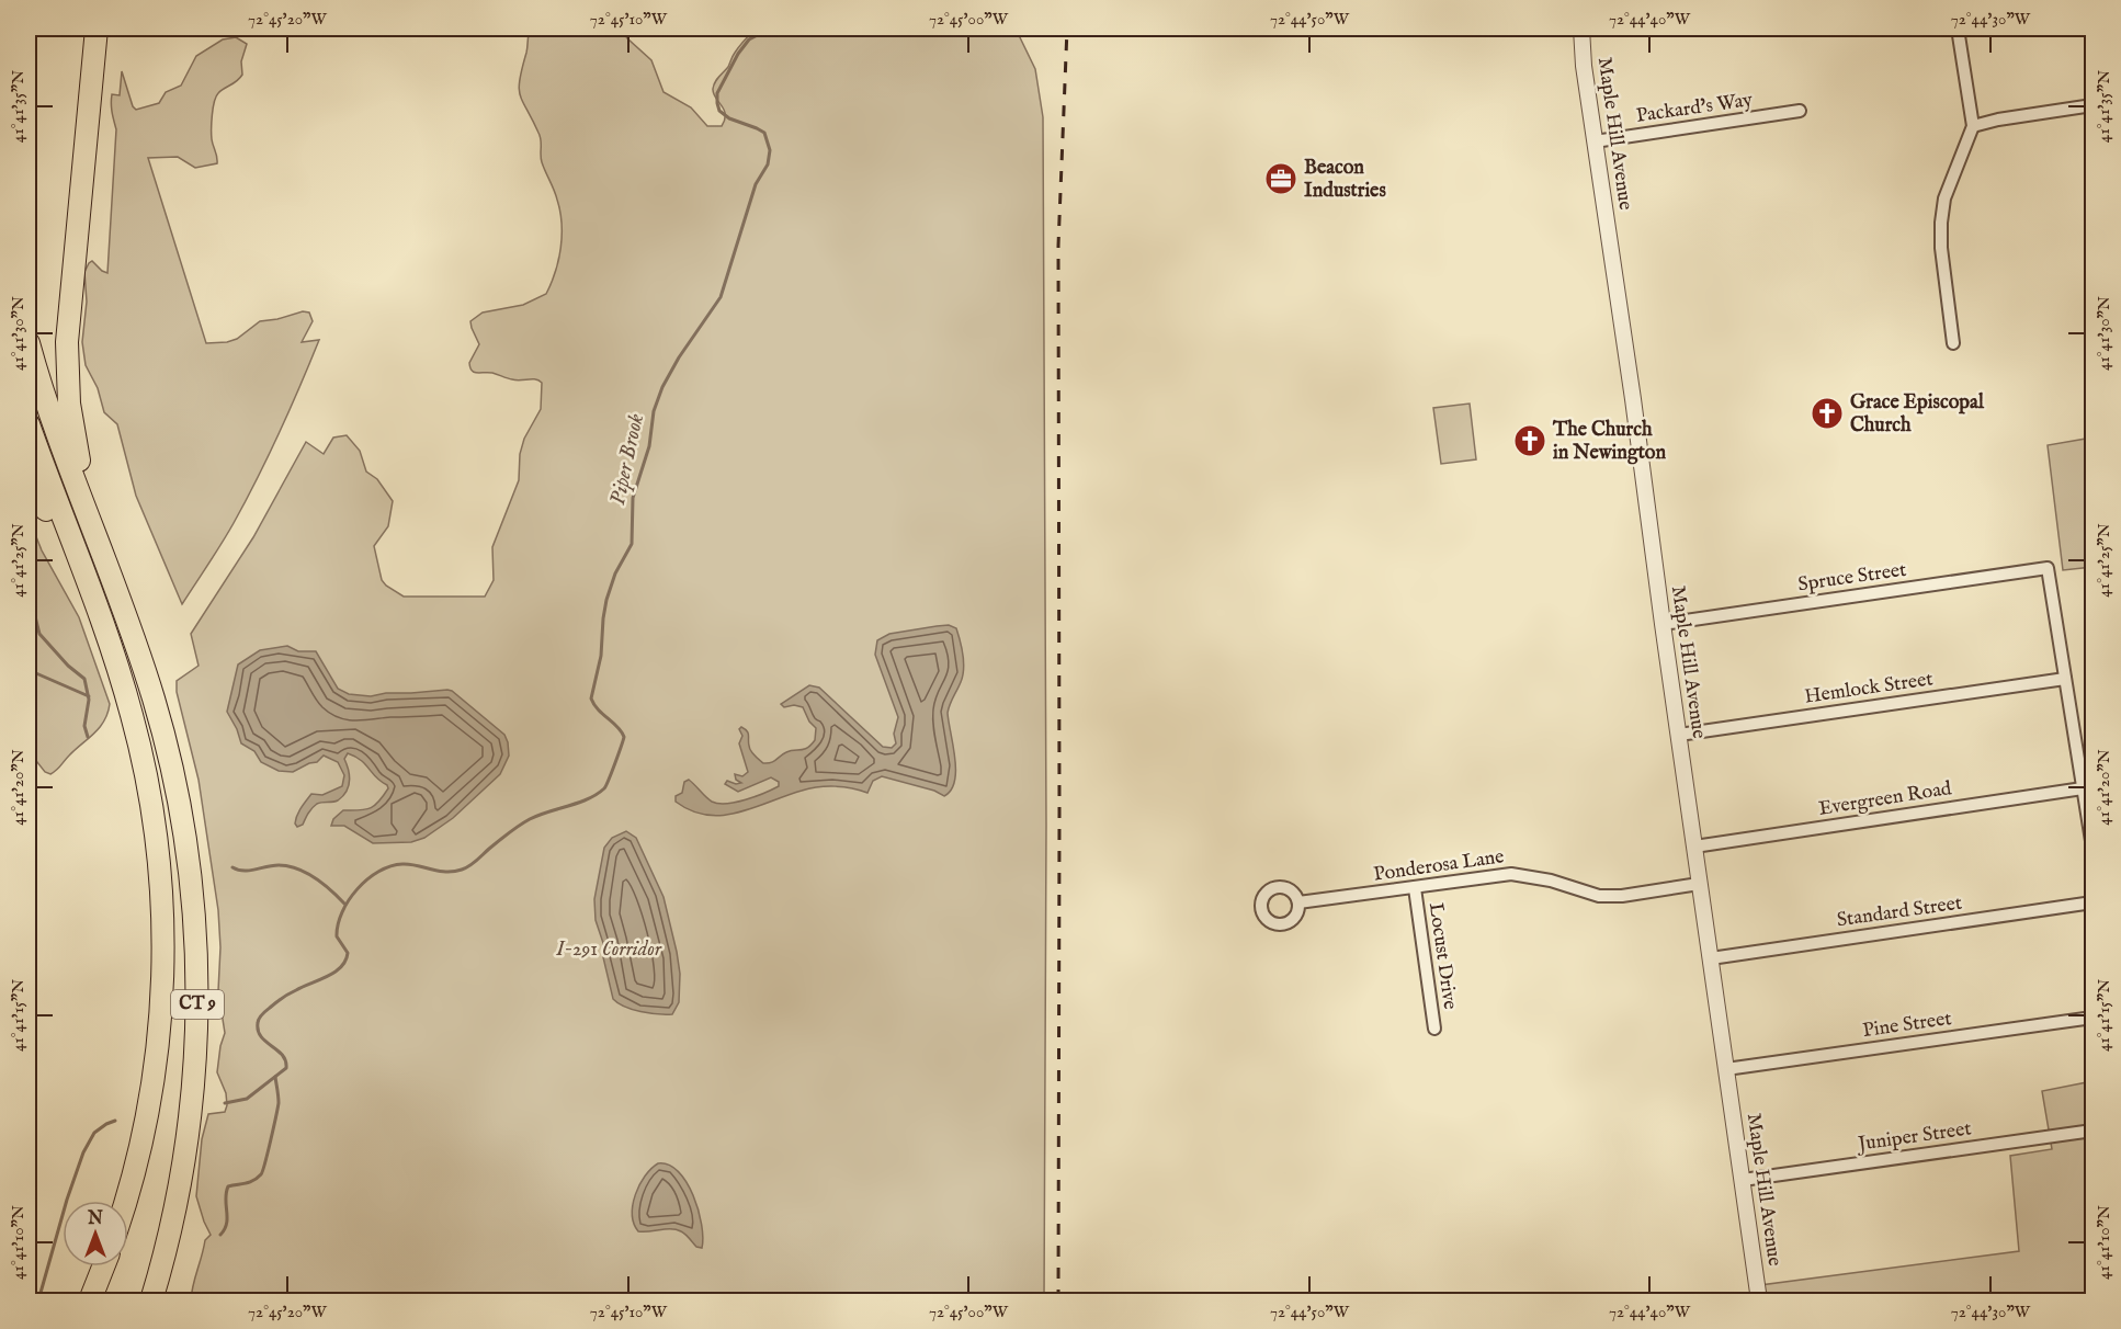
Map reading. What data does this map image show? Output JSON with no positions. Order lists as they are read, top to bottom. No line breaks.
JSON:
{"streets":{"highway":["CT 9"],"street":["Packard's Way","Maple Hill Avenue","Spruce Street","Hemlock Street","Evergreen Road","Ponderosa Lane","Standard Street","Locust Drive","Pine Street","Juniper Street"]},"crossings":[["Packard's Way","Maple Hill Avenue"],["Maple Hill Avenue","Spruce Street"],["Maple Hill Avenue","Hemlock Street"],["Maple Hill Avenue","Evergreen Road"],["Maple Hill Avenue","Ponderosa Lane"],["Maple Hill Avenue","Standard Street"],["Maple Hill Avenue","Pine Street"],["Maple Hill Avenue","Juniper Street"],["Spruce Street","Hemlock Street"],["Ponderosa Lane","Locust Drive"]],"water":["Piper Brook"],"parks":["I-291 Corridor"],"places":{"office":["Beacon Industries"],"church":["Grace Episcopal Church","The Church in Newington"]},"north":"top","coordinates":["72°45'20\"W","72°45'10\"W","72°45'00\"W","72°44'50\"W","72°44'40\"W","72°44'30\"W","41°41'35\"N","41°41'30\"N","41°41'25\"N","41°41'20\"N","41°41'15\"N","41°41'10\"N"]}
